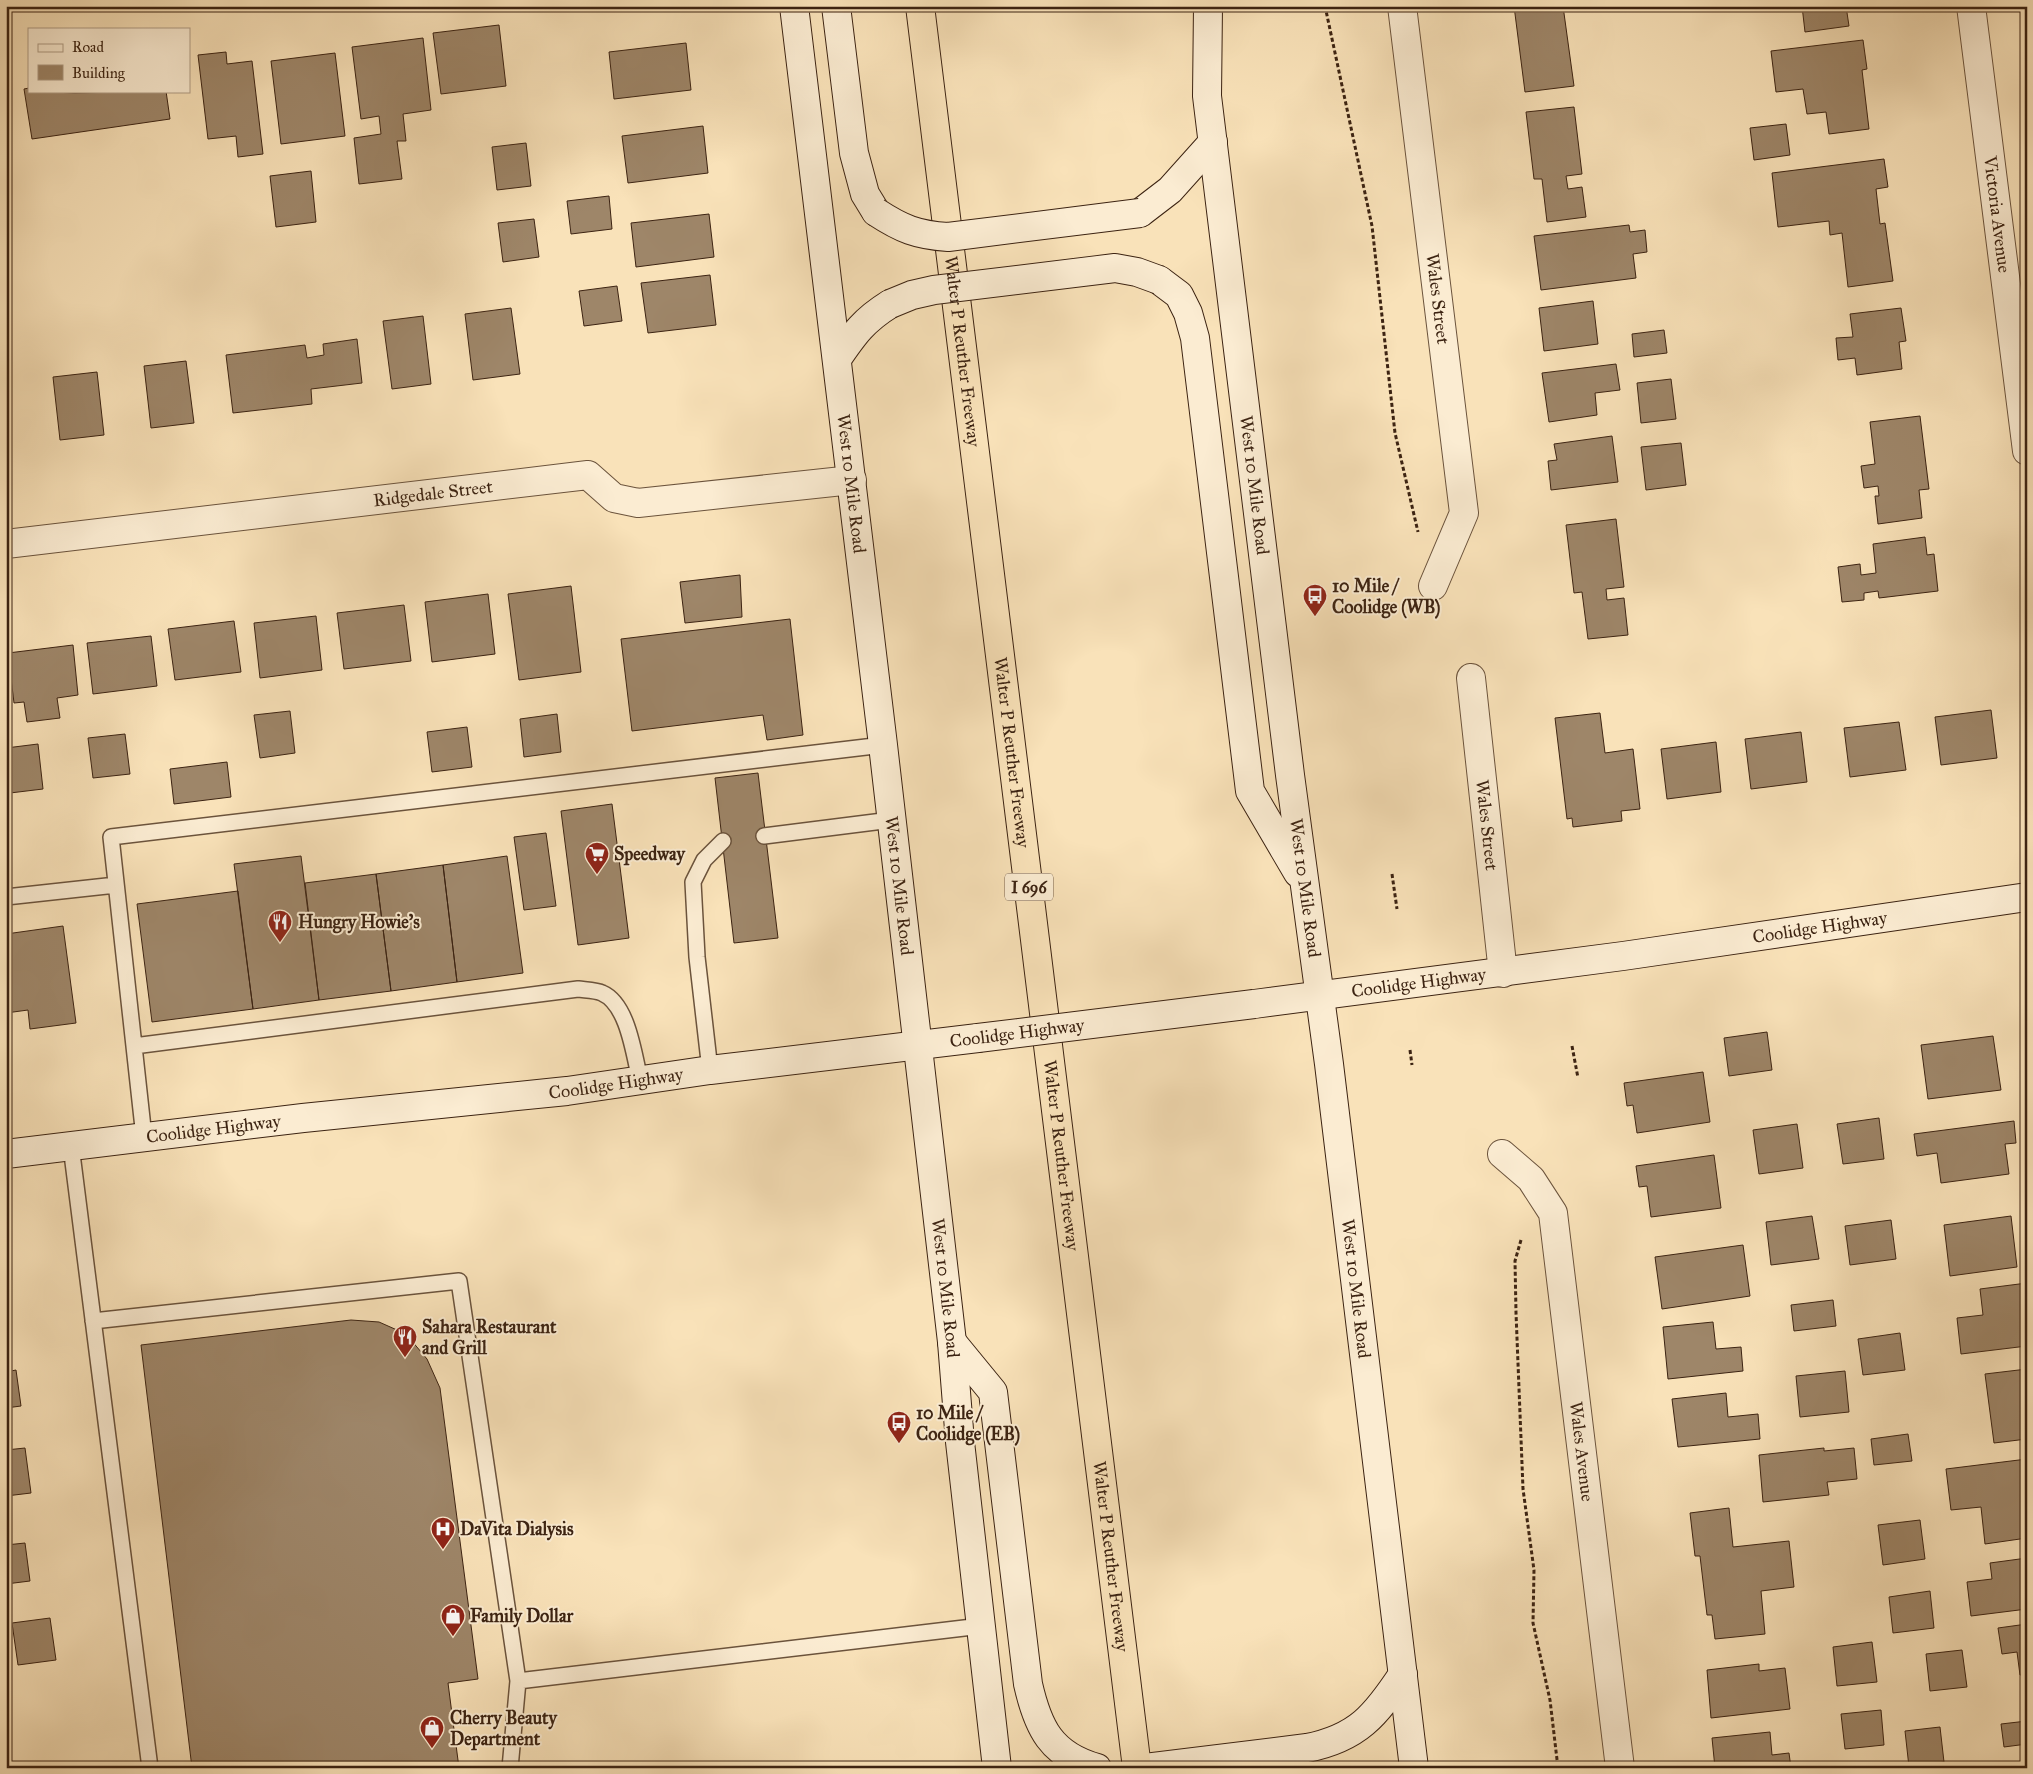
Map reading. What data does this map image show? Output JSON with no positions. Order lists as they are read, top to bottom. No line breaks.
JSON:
{"streets":{"highway":["Walter P Reuther Freeway","I 696"],"main road":["Victoria Avenue","Wales Street","West 10 Mile Road","Ridgedale Street","Coolidge Highway","Wales Avenue"]},"crossings":[["Wales Street","Coolidge Highway"],["West 10 Mile Road","Ridgedale Street"],["West 10 Mile Road","Coolidge Highway"]],"places":{"bus stop":["10 Mile / Coolidge (WB)","10 Mile / Coolidge (EB)"],"supermarket":["Speedway"],"restaurant":["Hungry Howie's","Sahara Restaurant and Grill"],"hospital":["DaVita Dialysis"],"shop":["Family Dollar","Cherry Beauty Department"]},"legend":["Road","Building"]}
